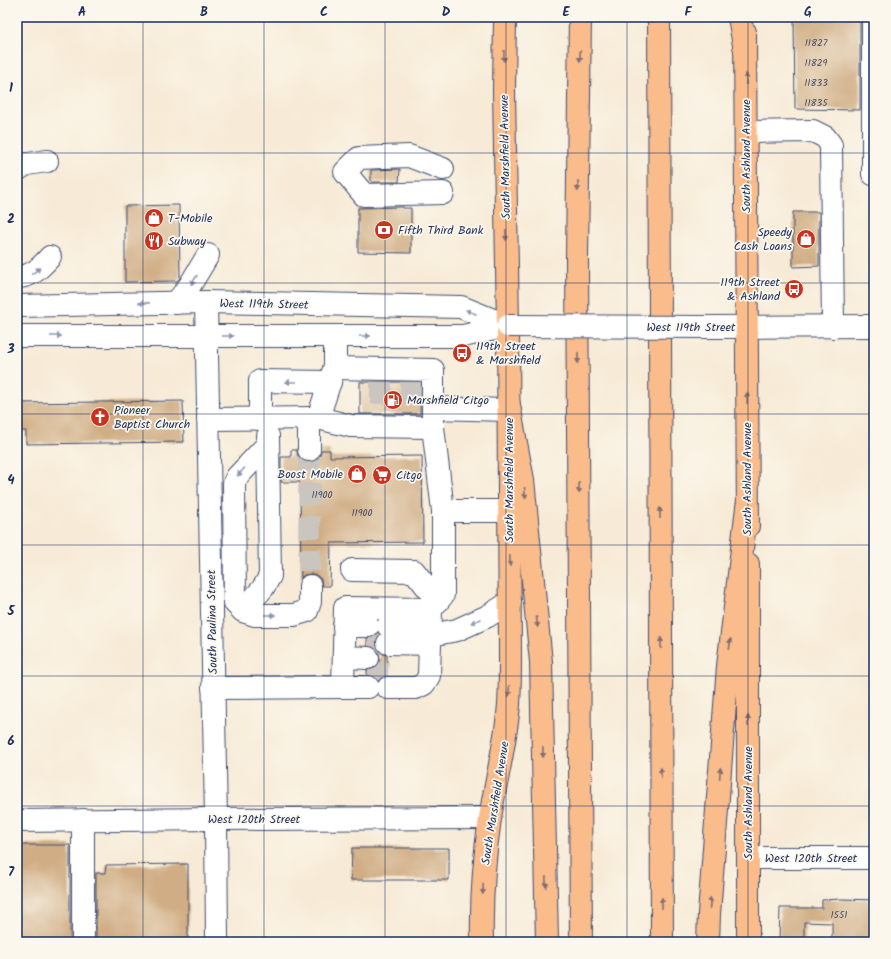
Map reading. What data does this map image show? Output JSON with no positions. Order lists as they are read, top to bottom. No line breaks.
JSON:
{"streets":{"main road":["South Ashland Avenue","South Marshfield Avenue"],"street":["West 119th Street","South Paulina Street","West 120th Street"]},"crossings":[["South Ashland Avenue","West 119th Street"],["South Ashland Avenue","West 120th Street"],["South Marshfield Avenue","West 119th Street"],["South Marshfield Avenue","West 120th Street"],["West 119th Street","South Paulina Street"],["South Paulina Street","West 120th Street"]],"places":{"shop":["T-Mobile","Speedy Cash Loans","Boost Mobile"],"bank":["Fifth Third Bank"],"restaurant":["Subway"],"bus stop":["119th Street & Ashland","119th Street & Marshfield"],"fuel station":["Marshfield Citgo"],"church":["Pioneer Baptist Church"],"supermarket":["Citgo"]},"house_numbers":["11827","11829","11833","11835","11900","11900","1551"],"grid":{"columns":["A","B","C","D","E","F","G"],"rows":["1","2","3","4","5","6","7"]}}
